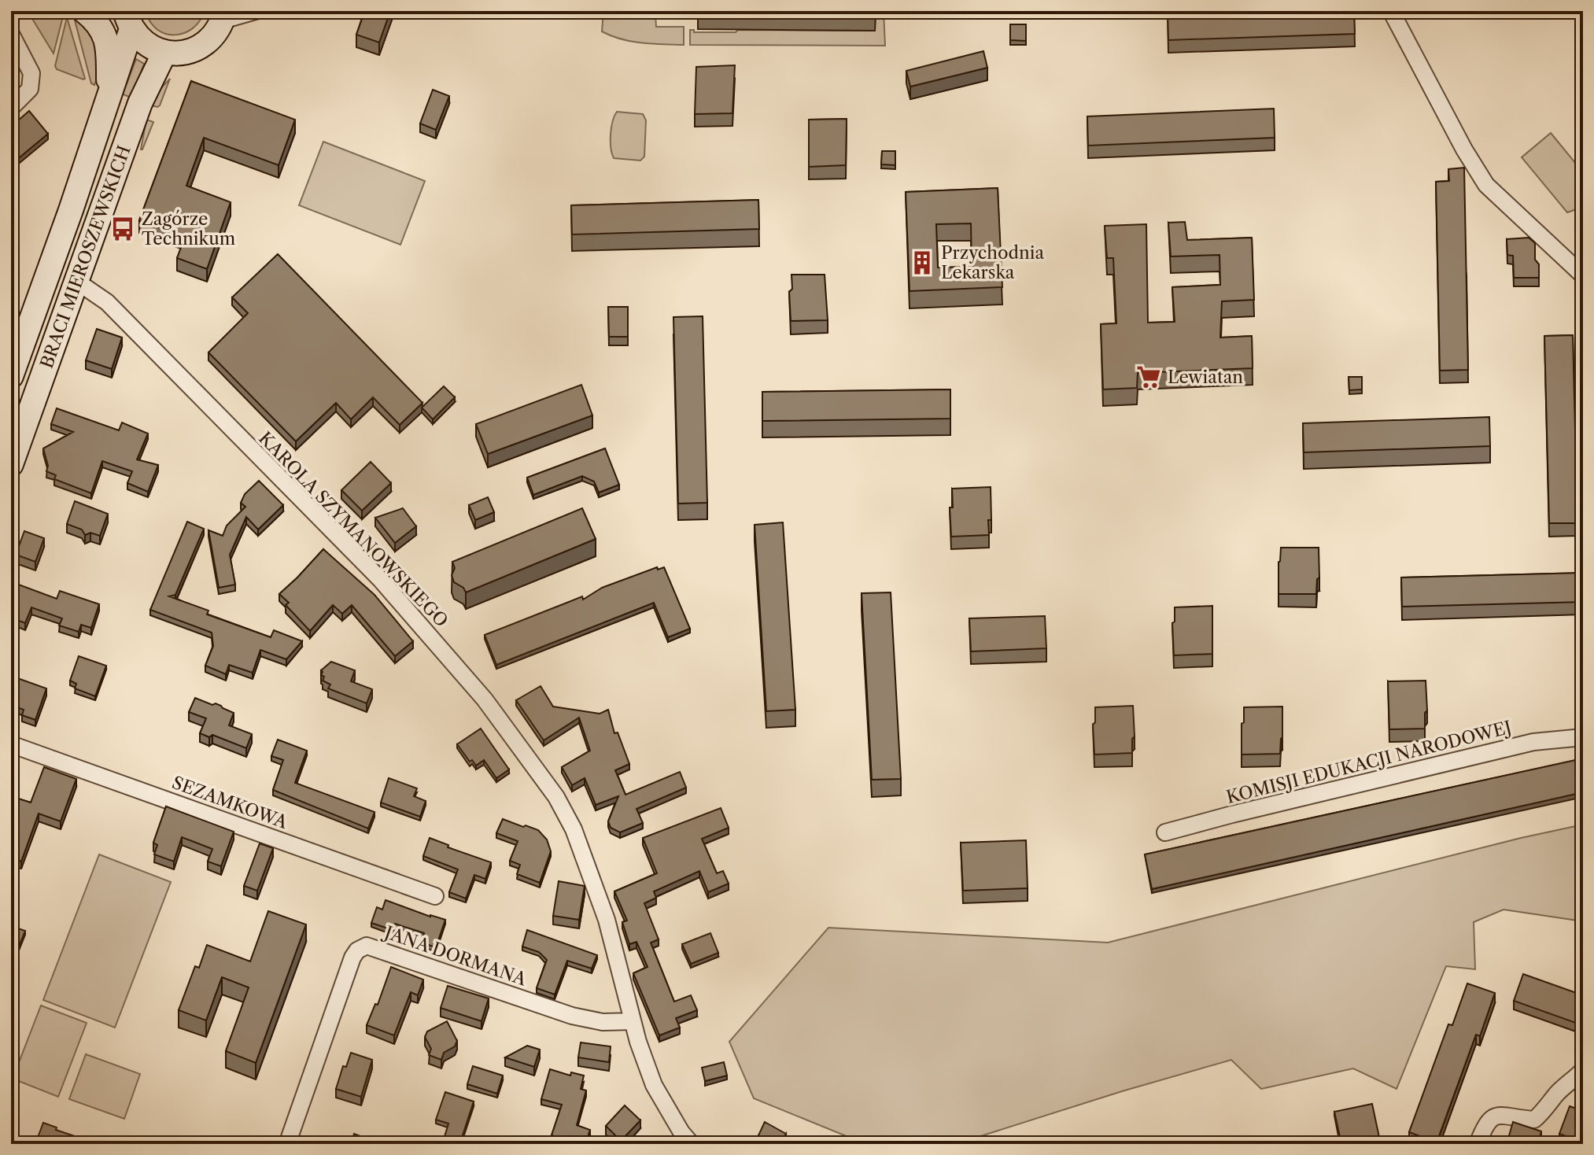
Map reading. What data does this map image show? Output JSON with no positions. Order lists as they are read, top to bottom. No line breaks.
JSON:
{"streets":{"main road":["BRACI MIEROSZEWSKICH"],"street":["KAROLA SZYMANOWSKIEGO","KOMISJI EDUKACJI NARODOWEJ","SEZAMKOWA","JANA DORMANA"]},"crossings":[["BRACI MIEROSZEWSKICH","KAROLA SZYMANOWSKIEGO"],["KAROLA SZYMANOWSKIEGO","JANA DORMANA"]],"places":{"bus stop":["Zagórze Technikum"],"building":["Przychodnia Lekarska"],"supermarket":["Lewiatan"]}}
